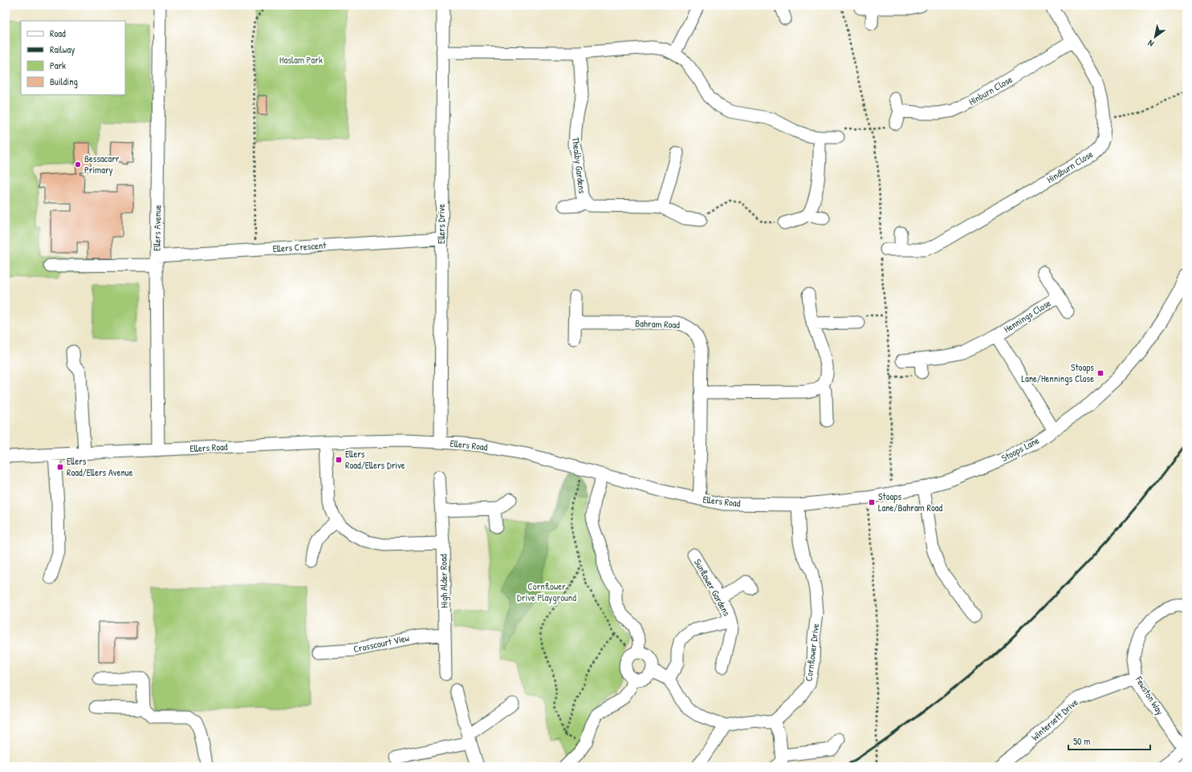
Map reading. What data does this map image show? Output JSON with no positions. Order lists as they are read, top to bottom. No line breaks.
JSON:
{"streets":{"street":["Hinburn Close","Thealby Gardens","Hindburn Close","Ellers Drive","Ellers Avenue","Ellers Crescent","Hennings Close","Bahram Road","Ellers Road","Stoops Lane","High Alder Road","Sunflower Gardens","Crosscourt View","Cornflower Drive","Fewston Way","Wintersett Drive"]},"crossings":[["Hinburn Close","Hindburn Close"],["Ellers Drive","Ellers Crescent"],["Ellers Drive","Ellers Road"],["Ellers Avenue","Ellers Crescent"],["Ellers Avenue","Ellers Road"],["Hennings Close","Stoops Lane"],["Bahram Road","Ellers Road"],["Ellers Road","Stoops Lane"],["Ellers Road","High Alder Road"],["Ellers Road","Cornflower Drive"],["High Alder Road","Crosscourt View"],["Fewston Way","Wintersett Drive"]],"parks":["Haslam Park","Cornflower Drive Playground"],"places":{"other":["Bessacarr Primary"],"transit":["Stoops Lane/Hennings Close","Ellers Road/Ellers Drive","Ellers Road/Ellers Avenue","Stoops Lane/Bahram Road"]},"legend":["Road","Railway","Park","Building"],"scale_bar":"50 m","north":"bottom left"}
